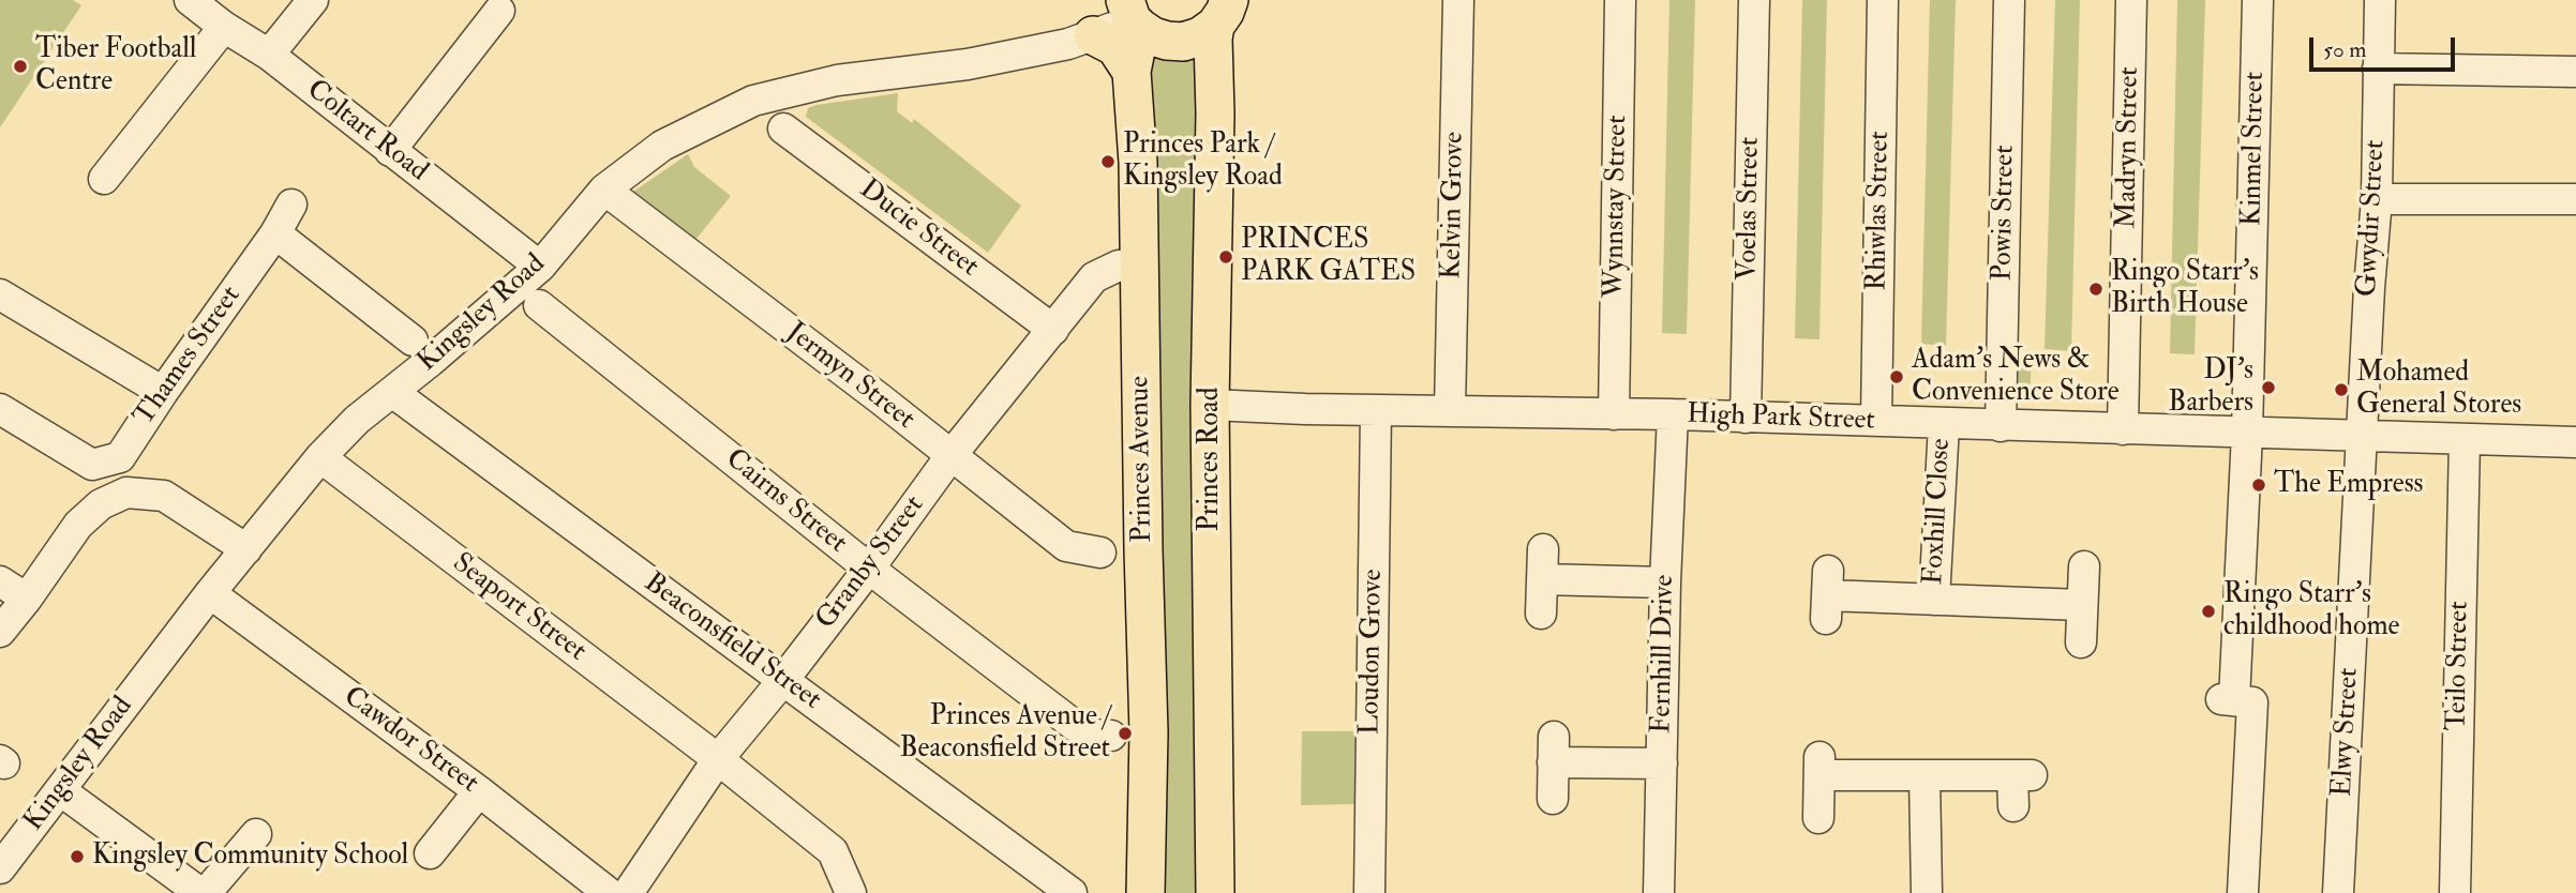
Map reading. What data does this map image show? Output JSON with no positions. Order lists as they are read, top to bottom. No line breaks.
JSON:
{"streets":{"main road":["Princes Avenue","Princes Road"],"street":["Coltart Road","Madryn Street","Kinmel Street","Kelvin Grove","Wynnstay Street","Voelas Street","Rhiwlas Street","Powis Street","Gwydir Street","Ducie Street","Kingsley Road","Thames Street","Jermyn Street","High Park Street","Cairns Street","Foxhill Close","Granby Street","Seaport Street","Beaconsfield Street","Loudon Grove","Fernhill Drive","Teilo Street","Elwy Street","Cawdor Street"]},"crossings":[["Coltart Road","Kingsley Road"],["Madryn Street","High Park Street"],["Kinmel Street","High Park Street"],["Kelvin Grove","High Park Street"],["Wynnstay Street","High Park Street"],["Voelas Street","High Park Street"],["Rhiwlas Street","High Park Street"],["Powis Street","High Park Street"],["Gwydir Street","High Park Street"],["Gwydir Street","Elwy Street"],["Ducie Street","Granby Street"],["Kingsley Road","Jermyn Street"],["Kingsley Road","Princes Avenue"],["Kingsley Road","Seaport Street"],["Kingsley Road","Beaconsfield Street"],["Kingsley Road","Cawdor Street"],["Jermyn Street","Granby Street"],["High Park Street","Princes Road"],["High Park Street","Foxhill Close"],["High Park Street","Loudon Grove"],["High Park Street","Fernhill Drive"],["High Park Street","Teilo Street"],["High Park Street","Elwy Street"],["Princes Avenue","Granby Street"],["Cairns Street","Granby Street"],["Granby Street","Seaport Street"],["Granby Street","Beaconsfield Street"]],"places":["Tiber Football Centre","Princes Park / Kingsley Road","PRINCES PARK GATES","Ringo Starr's Birth House","Adam's News & Convenience Store","DJ's Barbers","Mohamed General Stores","The Empress","Ringo Starr's childhood home","Princes Avenue / Beaconsfield Street","Kingsley Community School"],"scale_bar":"50 m"}
